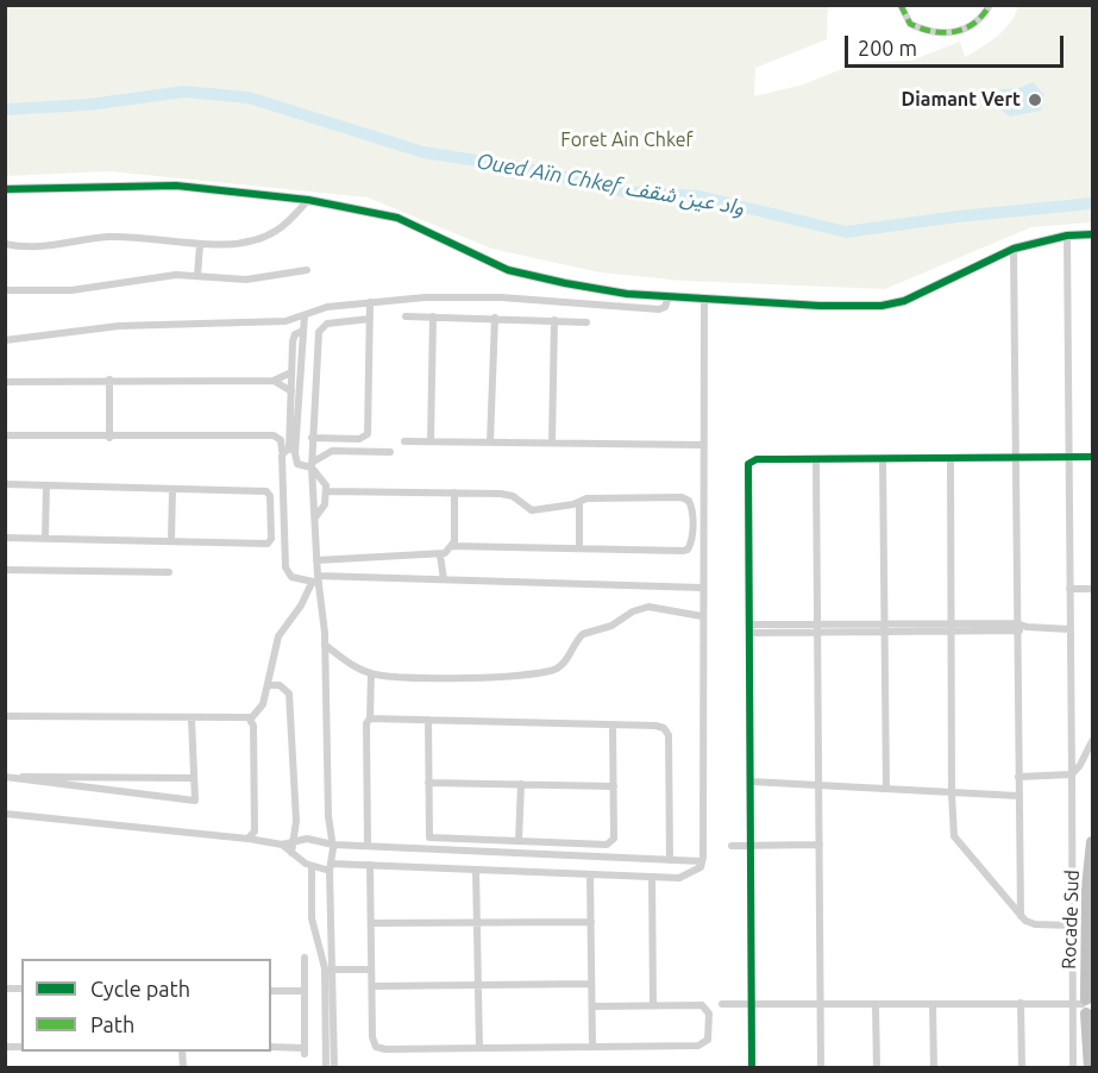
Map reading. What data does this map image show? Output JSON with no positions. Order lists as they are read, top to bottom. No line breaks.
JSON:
{"streets":{"highway":["Rocade Sud"]},"water":["Oued Aïn Chkef واد عين شقف"],"parks":["Foret Ain Chkef"],"places":["Diamant Vert"],"legend":["Cycle path","Path"],"scale_bar":"200 m"}
